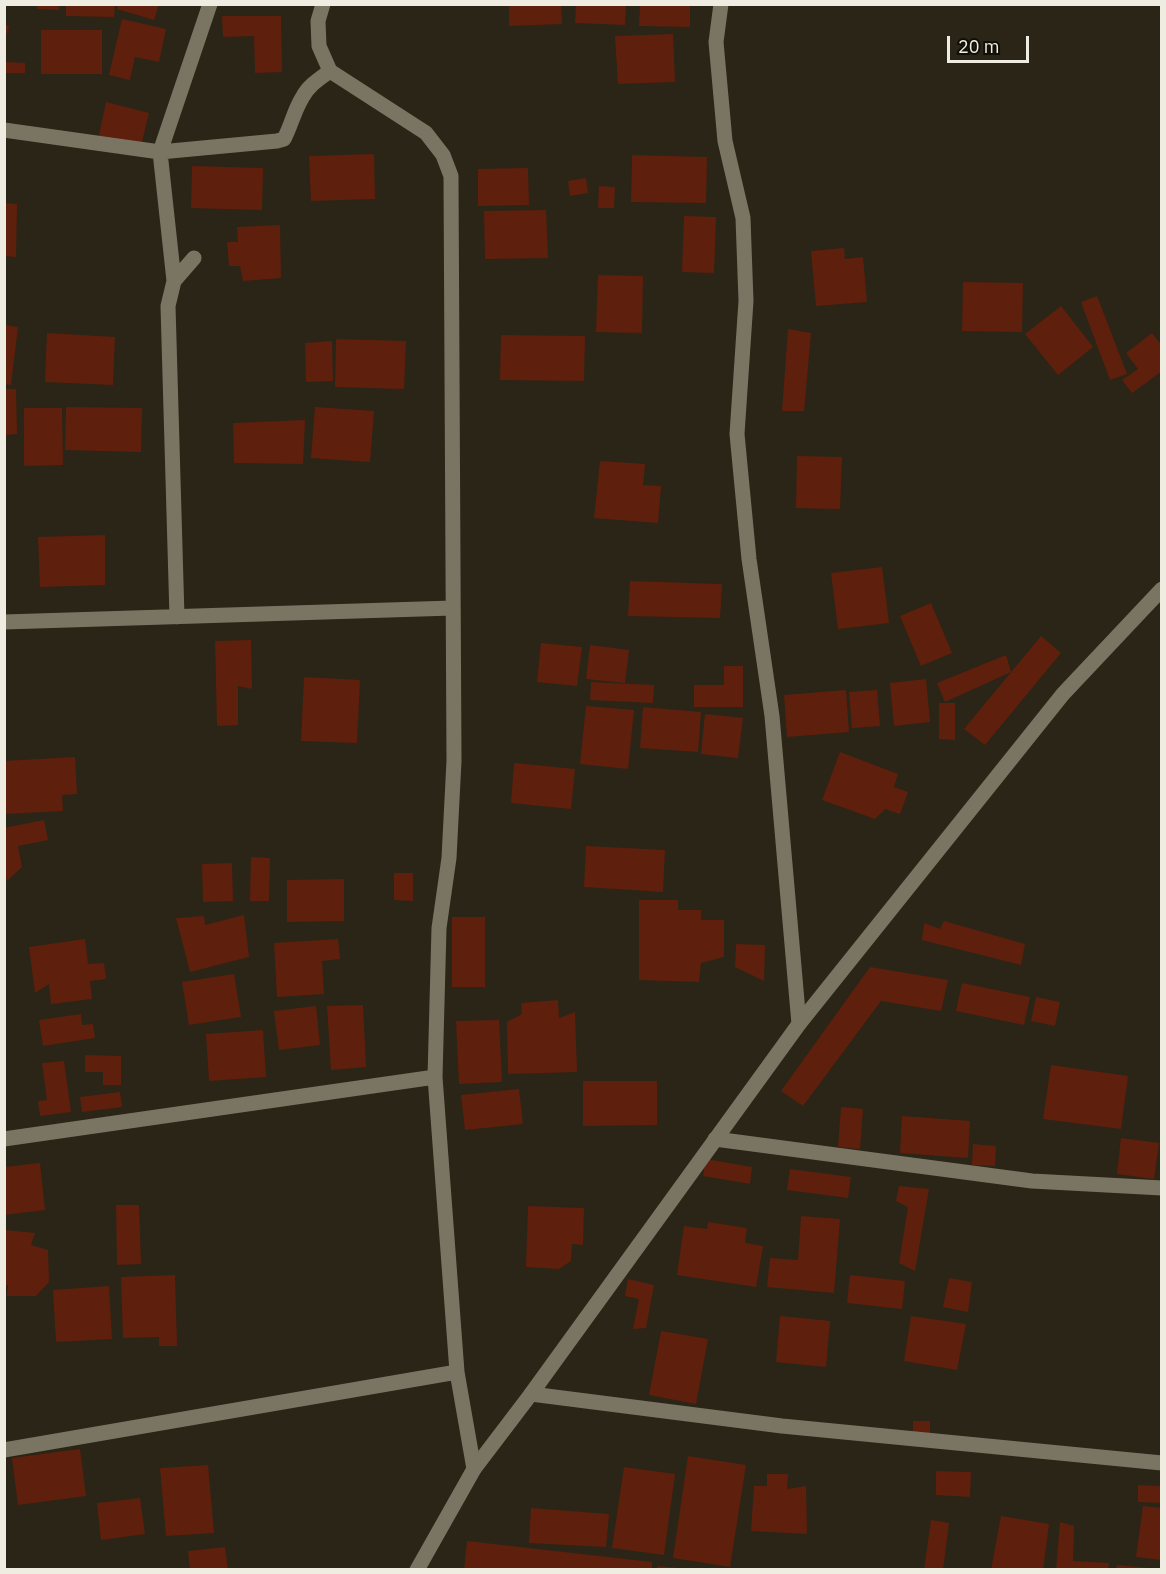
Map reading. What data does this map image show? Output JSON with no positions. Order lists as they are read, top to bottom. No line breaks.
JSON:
{"scale_bar":"20 m"}
